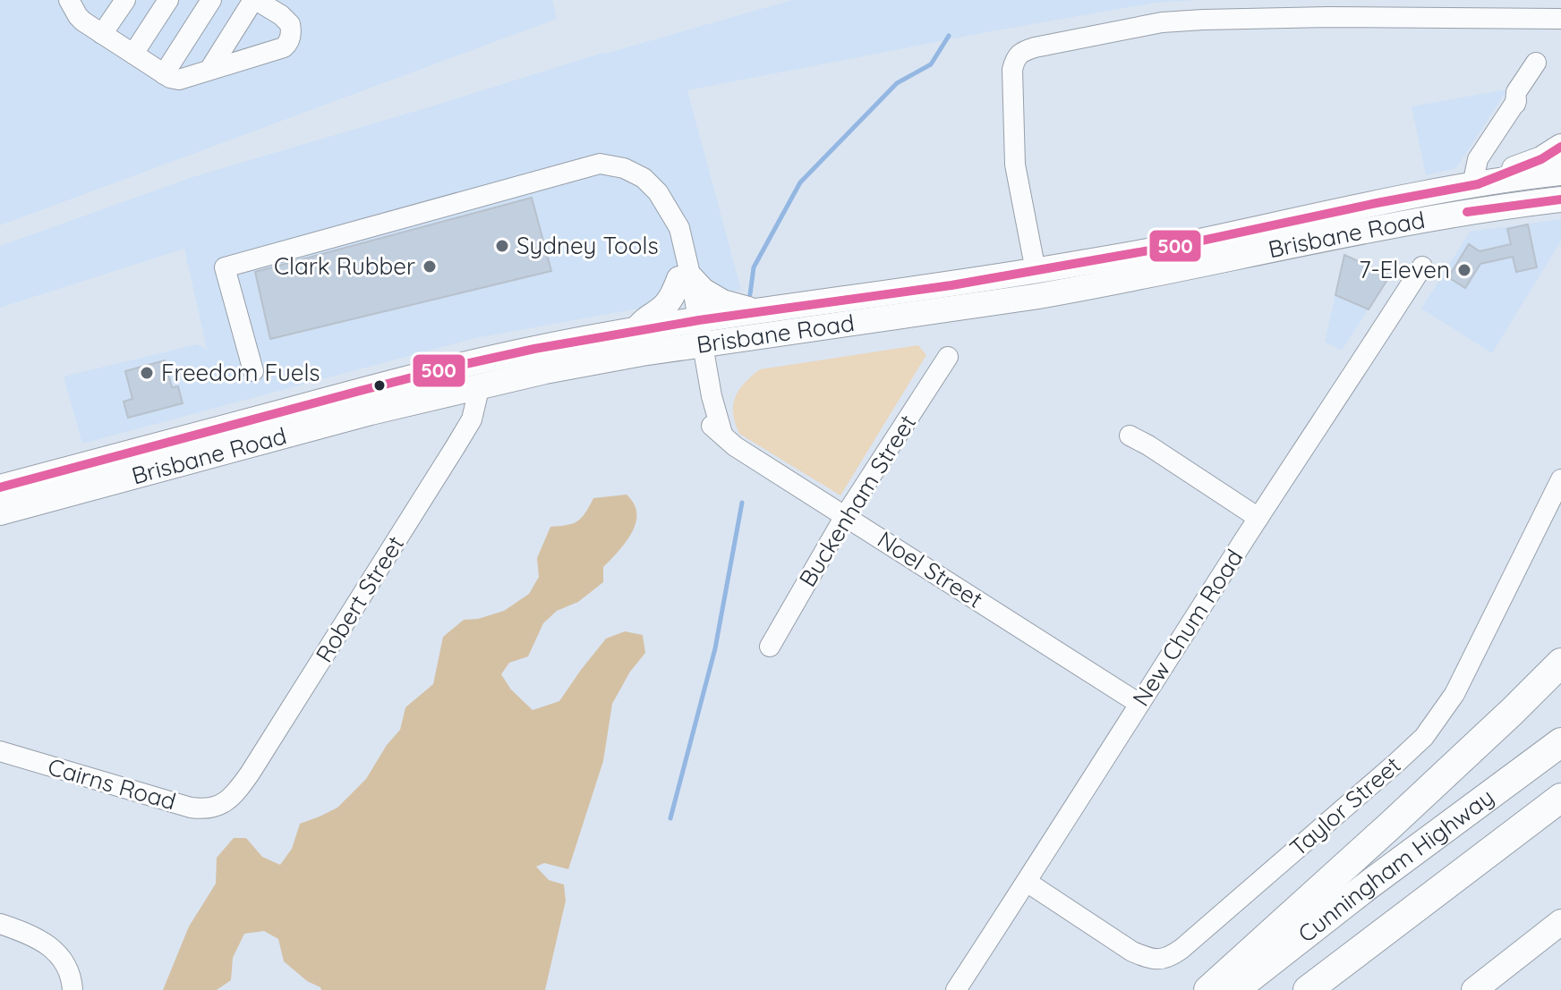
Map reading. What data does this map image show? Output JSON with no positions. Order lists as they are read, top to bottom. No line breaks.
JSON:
{"streets":{"highway":["Cunningham Highway"],"main road":["Brisbane Road"],"street":["Buckenham Street","Noel Street","Robert Street","New Chum Road","Cairns Road","Taylor Street"]},"crossings":[["Brisbane Road","Noel Street"],["Brisbane Road","Robert Street"],["Buckenham Street","Noel Street"],["Noel Street","New Chum Road"],["Robert Street","Cairns Road"],["New Chum Road","Taylor Street"]],"places":["Sydney Tools","Clark Rubber","7-Eleven","Freedom Fuels"],"lines":["transit line 500"]}
